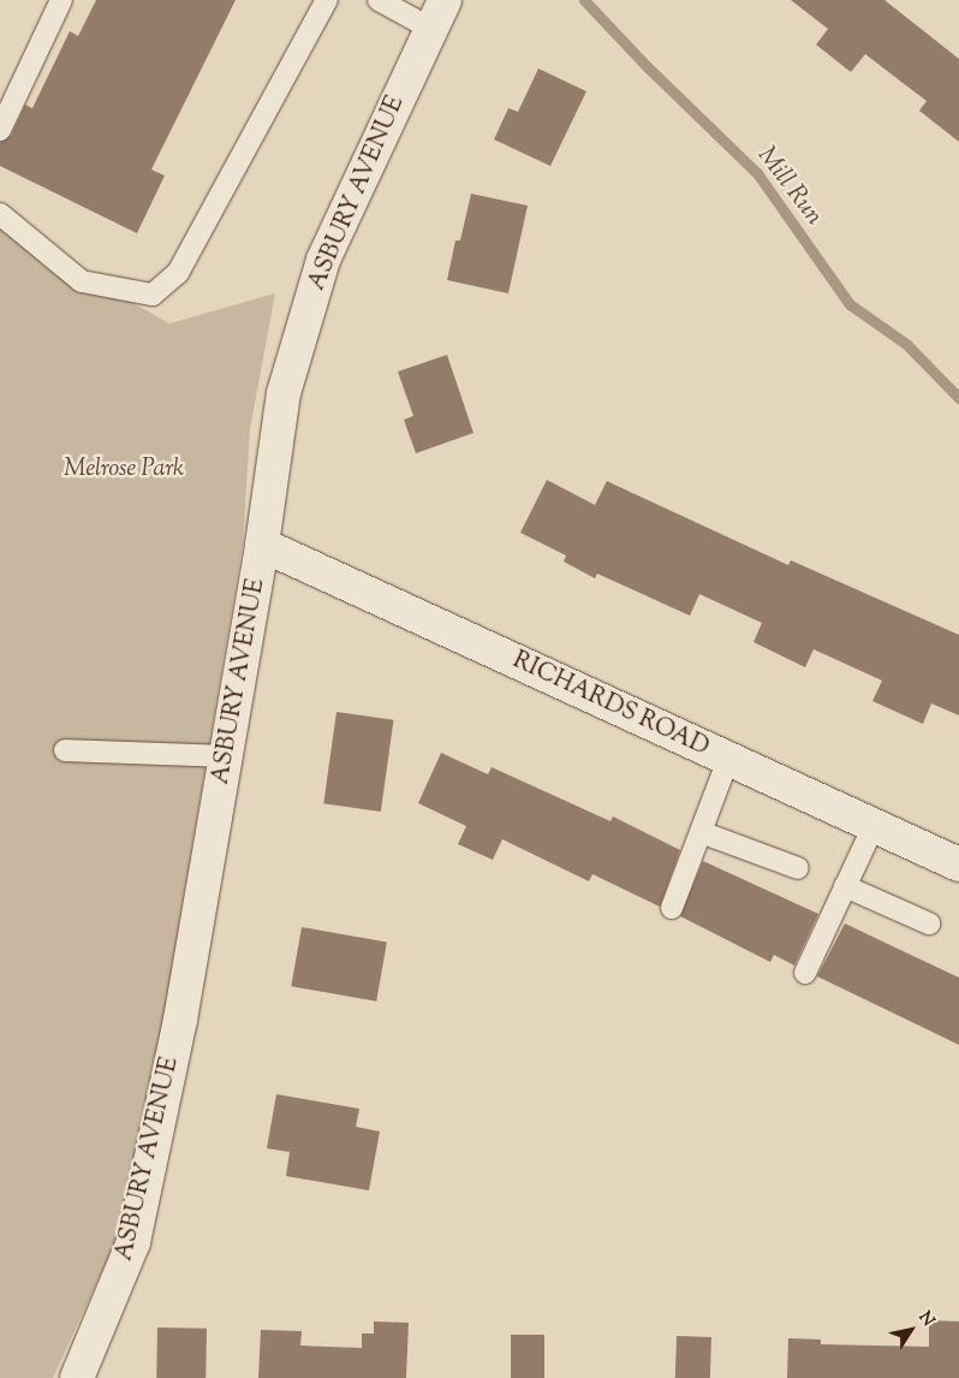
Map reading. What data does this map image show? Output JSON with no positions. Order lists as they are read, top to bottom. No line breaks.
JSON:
{"streets":{"street":["ASBURY AVENUE","RICHARDS ROAD"]},"crossings":[["ASBURY AVENUE","RICHARDS ROAD"]],"water":["Mill Run"],"parks":["Melrose Park"],"north":"top right"}
